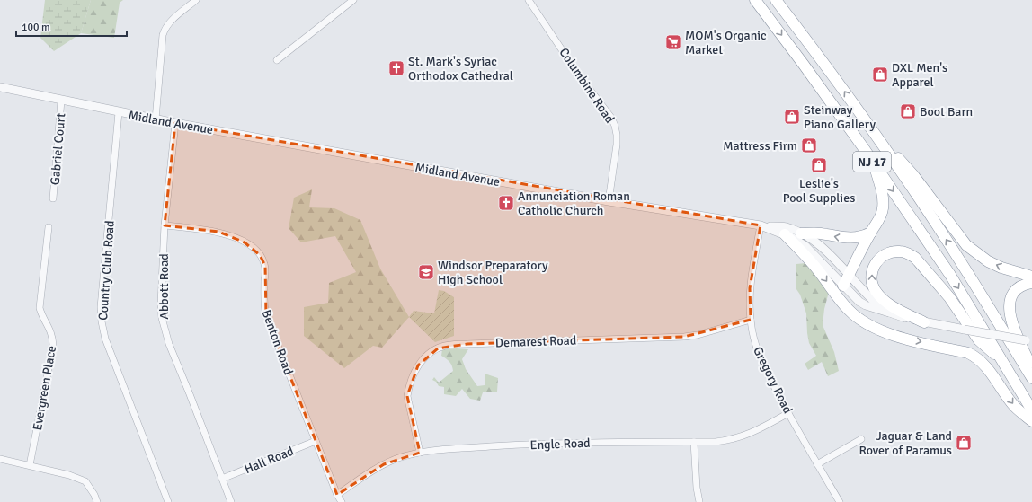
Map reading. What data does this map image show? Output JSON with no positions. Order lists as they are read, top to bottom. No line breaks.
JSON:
{"streets":{"highway":["NJ 17"],"street":["Columbine Road","Midland Avenue","Gabriel Court","Country Club Road","Abbott Road","Demarest Road","Benton Road","Gregory Road","Evergreen Place","Engle Road","Hall Road"]},"crossings":[["Columbine Road","Midland Avenue"],["Midland Avenue","Gabriel Court"],["Midland Avenue","Country Club Road"],["Midland Avenue","Abbott Road"],["Midland Avenue","Gregory Road"],["Abbott Road","Benton Road"],["Abbott Road","Hall Road"],["Demarest Road","Gregory Road"],["Demarest Road","Engle Road"],["Benton Road","Engle Road"],["Benton Road","Hall Road"],["Gregory Road","Engle Road"]],"places":{"supermarket":["MOM's Organic Market"],"church":["St. Mark's Syriac Orthodox Cathedral","Annunciation Roman Catholic Church"],"shop":["DXL Men's Apparel","Boot Barn","Steinway Piano Gallery","Mattress Firm","Leslie's Pool Supplies","Jaguar & Land Rover of Paramus"],"school or university":["Windsor Preparatory High School"]},"scale_bar":"100 m"}
